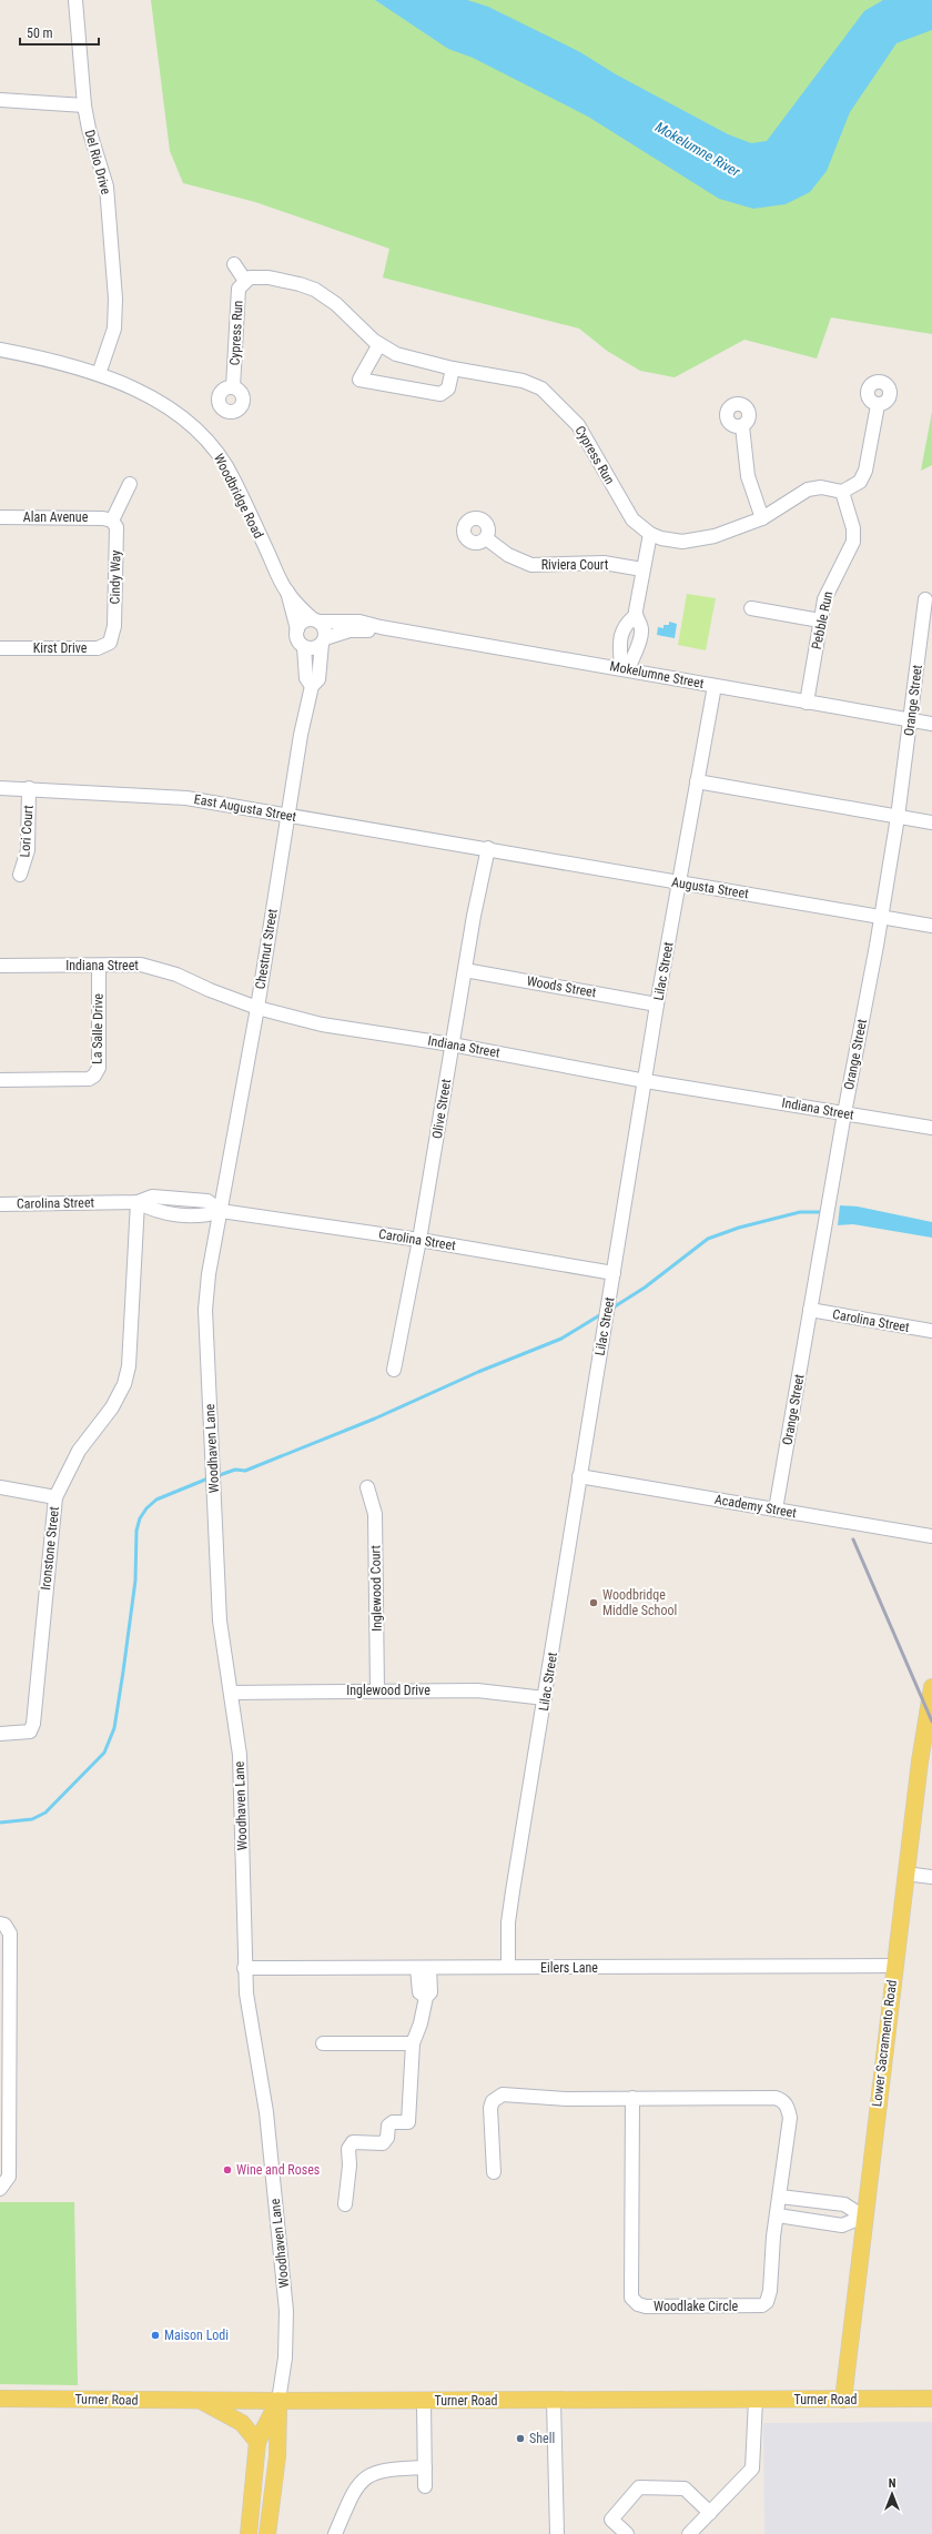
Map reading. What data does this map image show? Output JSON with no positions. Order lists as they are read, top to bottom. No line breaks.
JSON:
{"streets":{"main road":["Lower Sacramento Road","Turner Road"],"street":["Del Rio Drive","Cypress Run","Woodbridge Road","Alan Avenue","Riviera Court","Cindy Way","Pebble Run","Kirst Drive","Mokelumne Street","Orange Street","East Augusta Street","Lori Court","Augusta Street","Chestnut Street","Indiana Street","Lilac Street","Woods Street","La Salle Drive","Olive Street","Carolina Street","Woodhaven Lane","Academy Street","Ironstone Street","Inglewood Court","Inglewood Drive","Eilers Lane","Woodlake Circle"]},"crossings":[["Del Rio Drive","Woodbridge Road"],["Cypress Run","Pebble Run"],["Woodbridge Road","Mokelumne Street"],["Woodbridge Road","Chestnut Street"],["Alan Avenue","Cindy Way"],["Cindy Way","Kirst Drive"],["Pebble Run","Mokelumne Street"],["Mokelumne Street","Orange Street"],["Mokelumne Street","Chestnut Street"],["Mokelumne Street","Lilac Street"],["Orange Street","Augusta Street"],["Orange Street","Indiana Street"],["Orange Street","Carolina Street"],["Orange Street","Academy Street"],["East Augusta Street","Lori Court"],["East Augusta Street","Augusta Street"],["East Augusta Street","Chestnut Street"],["East Augusta Street","Olive Street"],["Augusta Street","Lilac Street"],["Augusta Street","Olive Street"],["Chestnut Street","Indiana Street"],["Chestnut Street","Carolina Street"],["Chestnut Street","Woodhaven Lane"],["Indiana Street","Lilac Street"],["Indiana Street","La Salle Drive"],["Indiana Street","Olive Street"],["Lilac Street","Woods Street"],["Lilac Street","Carolina Street"],["Lilac Street","Academy Street"],["Lilac Street","Inglewood Drive"],["Lilac Street","Eilers Lane"],["Woods Street","Olive Street"],["Olive Street","Carolina Street"],["Carolina Street","Woodhaven Lane"],["Carolina Street","Ironstone Street"],["Woodhaven Lane","Inglewood Drive"],["Woodhaven Lane","Eilers Lane"],["Woodhaven Lane","Turner Road"],["Inglewood Court","Inglewood Drive"],["Eilers Lane","Lower Sacramento Road"],["Lower Sacramento Road","Turner Road"]],"water":["Mokelumne River"],"places":["Woodbridge Middle School","Wine and Roses","Maison Lodi","Shell"],"scale_bar":"50 m","north":"top"}
